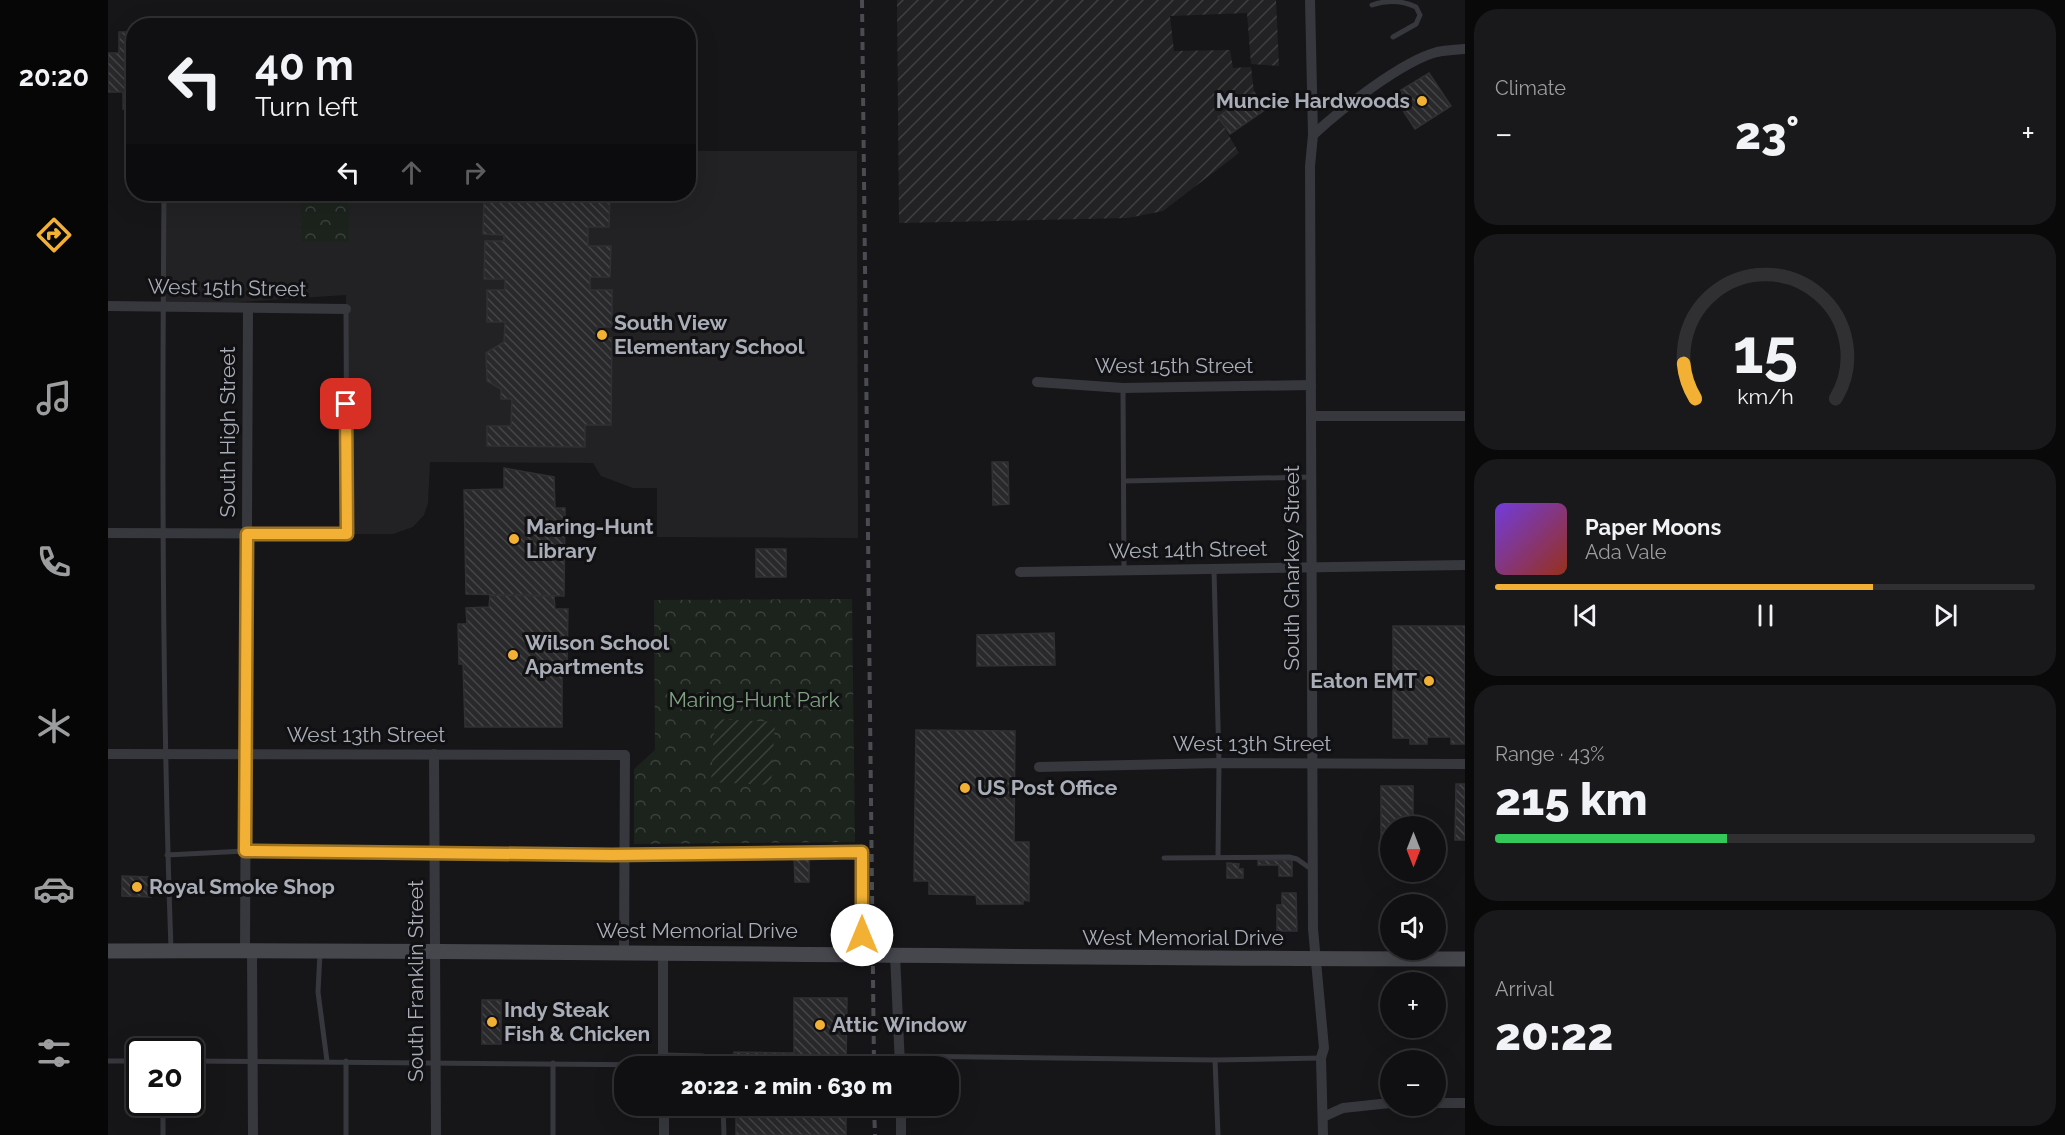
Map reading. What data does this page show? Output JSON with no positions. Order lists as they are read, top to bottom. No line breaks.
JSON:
{"streets":{"main road":["West Memorial Drive"],"street":["West 15th Street","South High Street","West 14th Street","South Gharkey Street","West 13th Street","South Franklin Street"]},"crossings":[["West 15th Street","South High Street"],["West 15th Street","South Gharkey Street"],["South High Street","West 13th Street"],["South High Street","West Memorial Drive"],["West 14th Street","South Gharkey Street"],["South Gharkey Street","West 13th Street"],["South Gharkey Street","West Memorial Drive"],["West 13th Street","South Franklin Street"],["West Memorial Drive","South Franklin Street"]],"parks":["Maring-Hunt Park"],"places":["Muncie Hardwoods","South View Elementary School","Maring-Hunt Library","Wilson School Apartments","Eaton EMT","US Post Office","Royal Smoke Shop","Indy Steak Fish & Chicken","Attic Window"],"north":"bottom","page":{"tabs":"20:20","tile":["Climate",["Range · 43%","215 km"],["Arrival","20:22"]],"turn":["40 m","Turn left"],"heat":["−","23°","+"],"song":["Paper Moons","Ada Vale"],"map_buttons":["+","−"],"limit":"20","trip":"20:22 · 2 min · 630 m","gauge":["15","km/h"]}}
